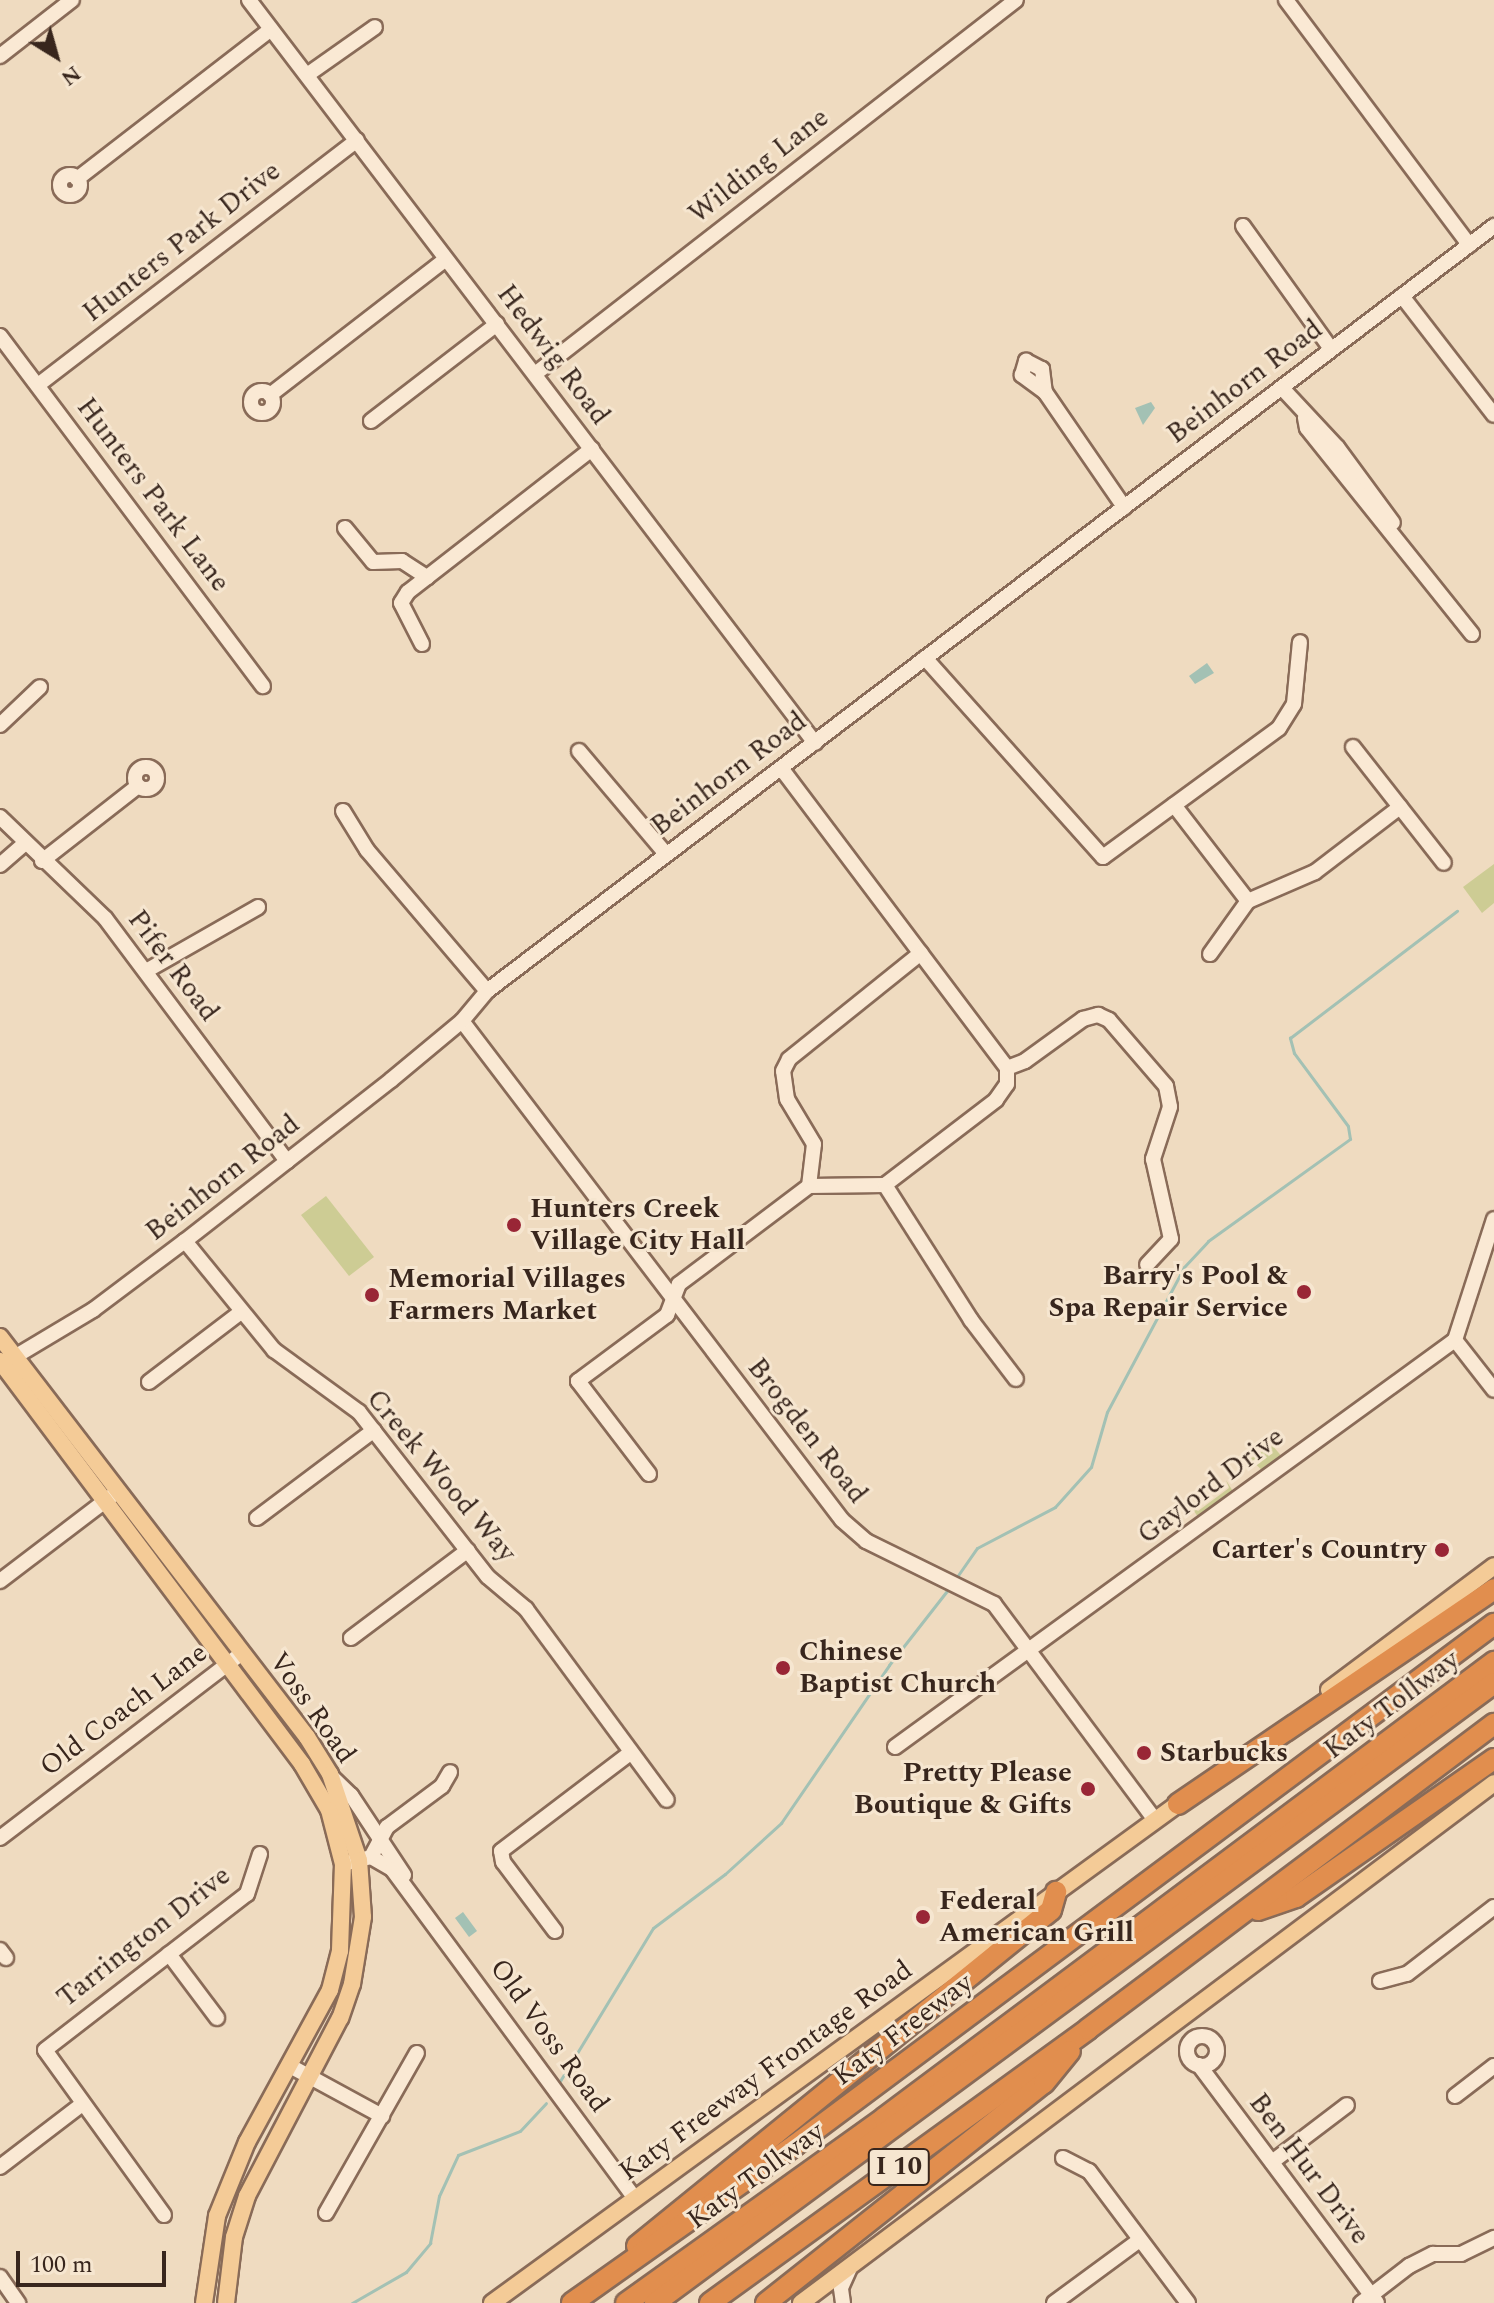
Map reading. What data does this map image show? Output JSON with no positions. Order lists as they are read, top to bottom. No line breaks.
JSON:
{"streets":{"highway":["Katy Tollway","Katy Freeway","I 10"],"main road":["Voss Road","Katy Freeway Frontage Road"],"street":["Wilding Lane","Hunters Park Drive","Hedwig Road","Beinhorn Road","Hunters Park Lane","Pifer Road","Brogden Road","Creek Wood Way","Gaylord Drive","Old Coach Lane","Tarrington Drive","Old Voss Road","Ben Hur Drive"]},"crossings":[["Wilding Lane","Hedwig Road"],["Hunters Park Drive","Hedwig Road"],["Hunters Park Drive","Hunters Park Lane"],["Hedwig Road","Beinhorn Road"],["Beinhorn Road","Pifer Road"],["Beinhorn Road","Brogden Road"],["Beinhorn Road","Creek Wood Way"],["Beinhorn Road","Voss Road"],["Brogden Road","Gaylord Drive"],["Brogden Road","Katy Freeway Frontage Road"],["Voss Road","Old Coach Lane"],["Voss Road","Old Voss Road"],["Old Voss Road","Katy Freeway Frontage Road"]],"places":["Hunters Creek Village City Hall","Barry's Pool & Spa Repair Service","Memorial Villages Farmers Market","Carter's Country","Chinese Baptist Church","Starbucks","Pretty Please Boutique & Gifts","Federal American Grill"],"scale_bar":"100 m","north":"bottom right"}
